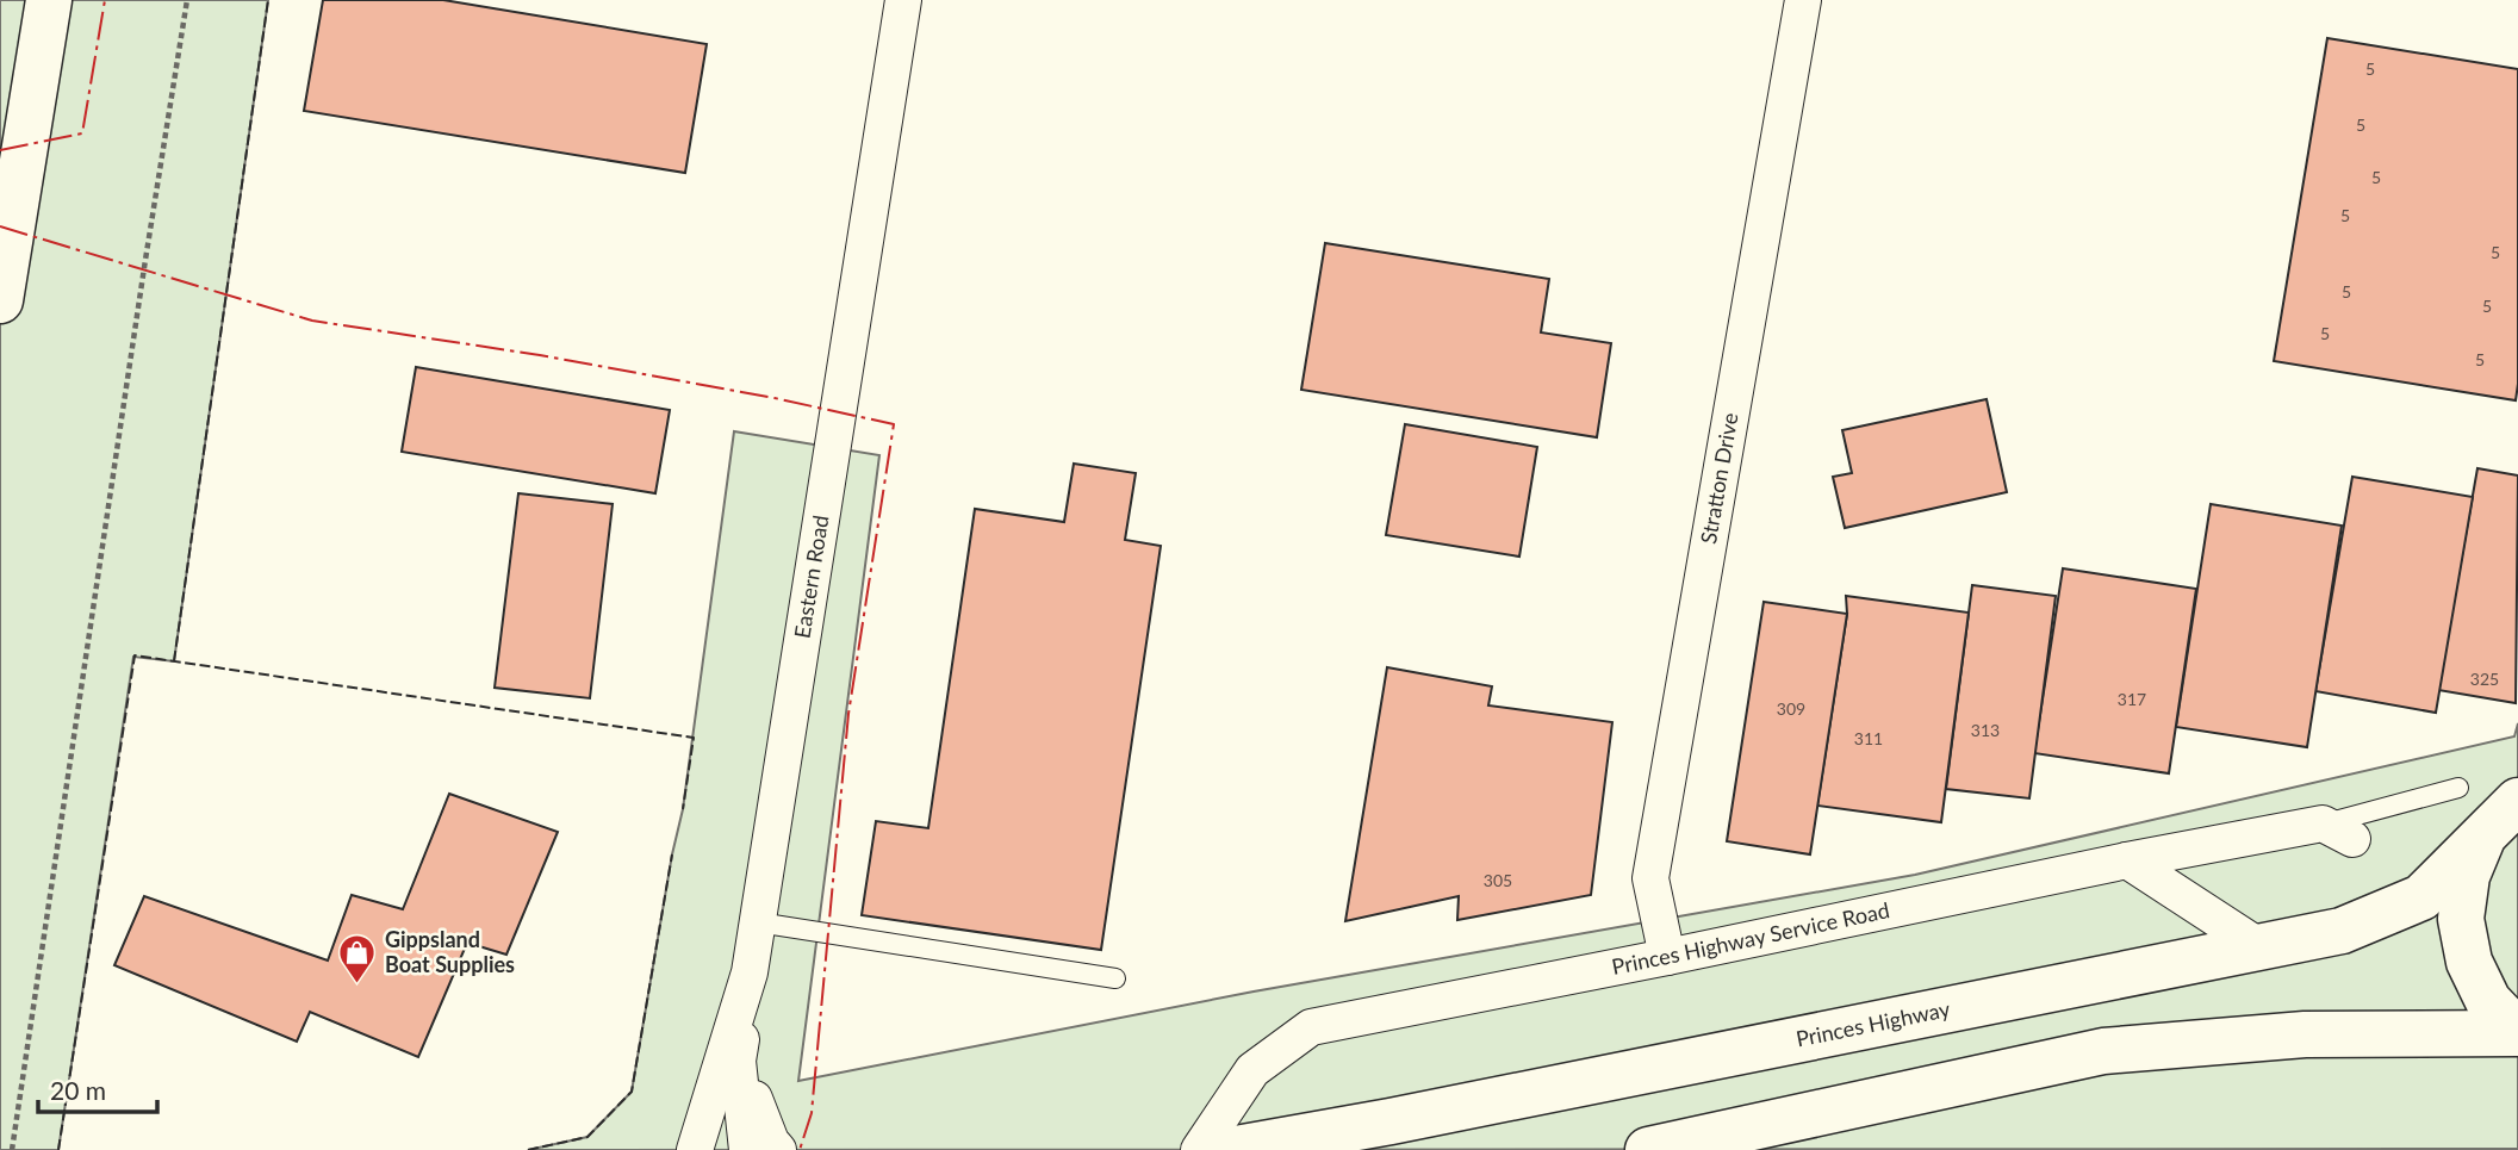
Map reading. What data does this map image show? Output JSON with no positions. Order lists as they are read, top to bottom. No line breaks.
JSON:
{"streets":{"main road":["Princes Highway"],"street":["Stratton Drive","Eastern Road","Princes Highway Service Road"]},"crossings":[["Stratton Drive","Princes Highway Service Road"]],"places":{"shop":["Gippsland Boat Supplies"]},"house_numbers":["5","5","5","5","5","5","5","5","5","325","317","309","313","311","305"],"scale_bar":"20 m"}
